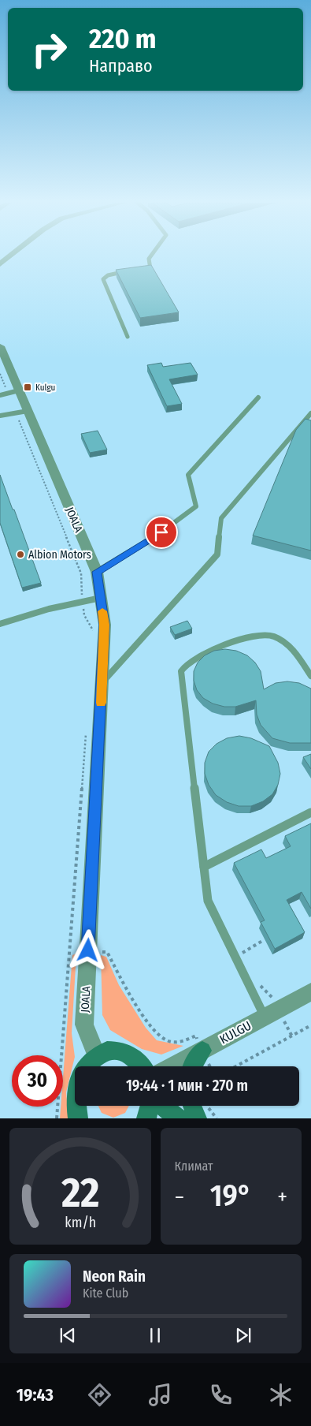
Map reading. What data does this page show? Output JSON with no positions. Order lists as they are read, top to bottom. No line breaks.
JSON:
{"streets":{"street":["JOALA","KULGU"]},"places":{"transit":["Kulgu"],"other":["Albion Motors"]},"page":{"turn":["220 m","Направо"],"limit":"30","trip":"19:44 · 1 мин · 270 m","tile":"Климат","heat":["−","19°","+"],"song":["Neon Rain","Kite Club"],"tabs":"19:43","gauge":["22","km/h"]}}
